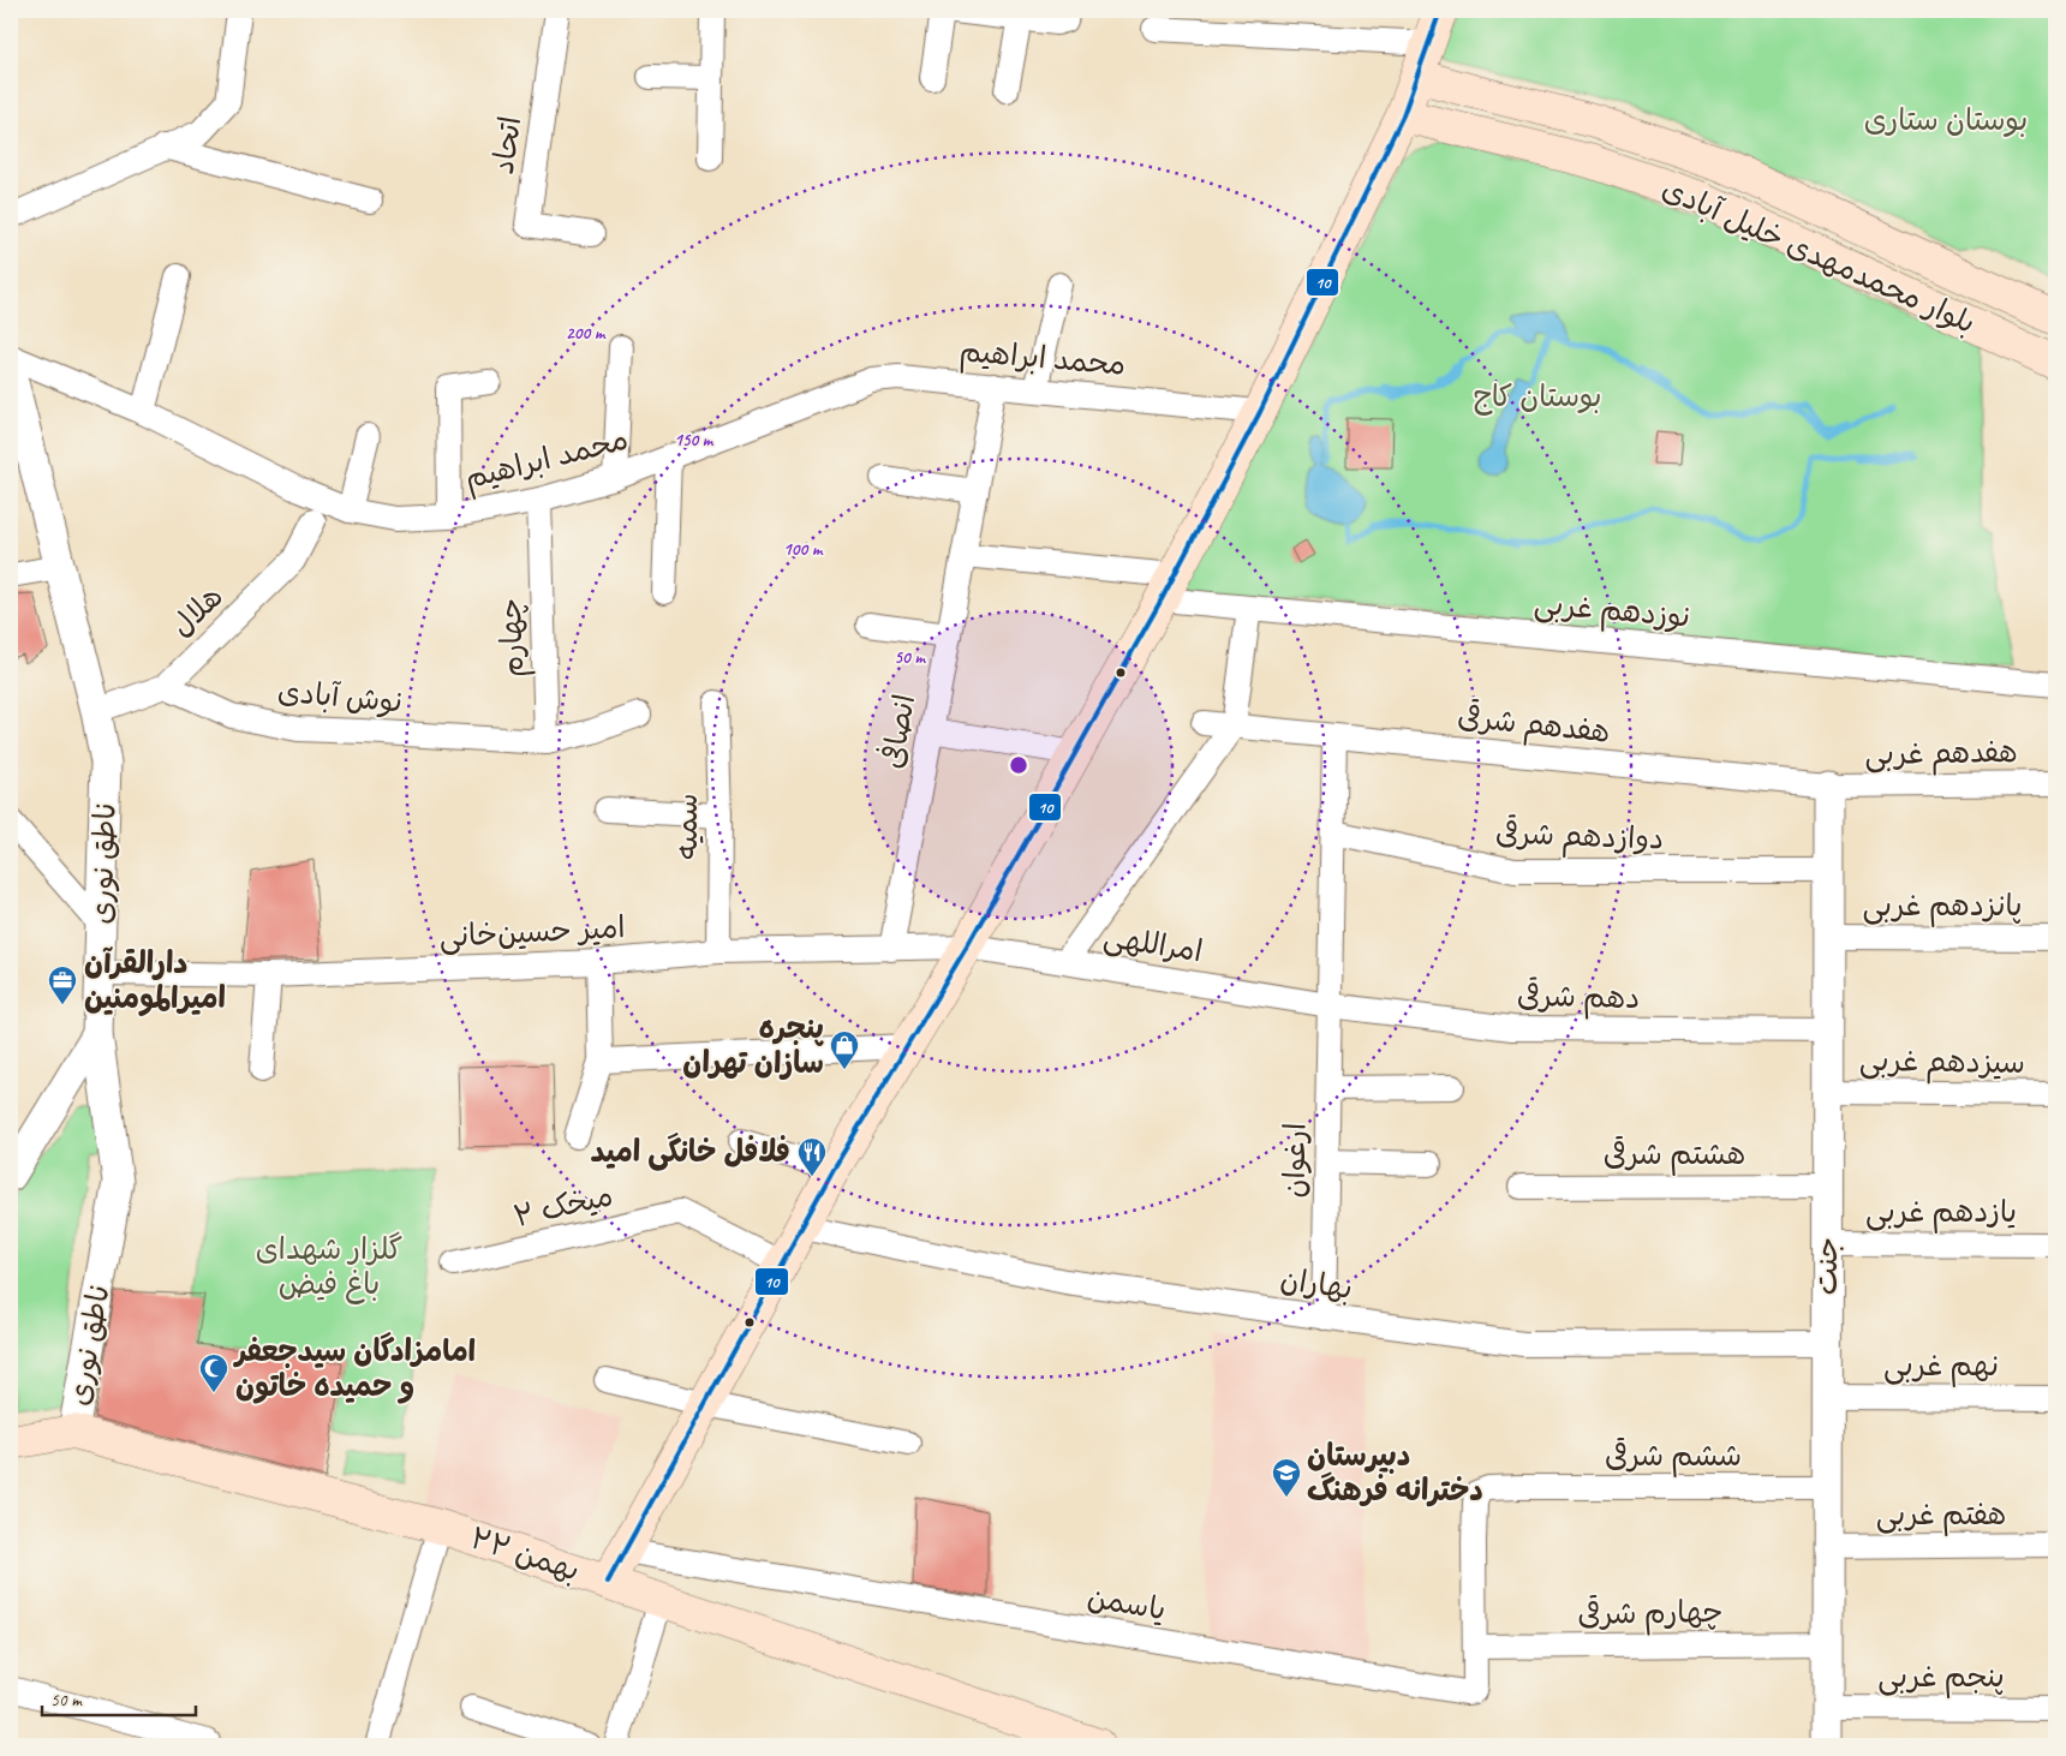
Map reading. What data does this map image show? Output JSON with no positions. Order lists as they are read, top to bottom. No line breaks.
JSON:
{"streets":{"main road":["بلوار محمدمهدی خلیل آبادی","۲۲ بهمن"],"street":["اتحاد","محمد ابراهیم","نوزدهم غربی","هلال","چهارم","نوش آبادی","هفدهم شرقی","انصافی","هفدهم غربی","سمیه","دوازدهم شرقی","ناطق نوری","پانزدهم غربی","امیر حسین‌خانی","امراللهی","دهم شرقی","سیزدهم غربی","هشتم شرقی","ارغوان","میخک ۲","یازدهم غربی","جنت","بهاران","نهم غربی","ششم شرقی","هفتم غربی","یاسمن","چهارم شرقی","پنجم غربی"]},"crossings":[["محمد ابراهیم","چهارم"],["محمد ابراهیم","انصافی"],["نوزدهم غربی","انصافی"],["هلال","نوش آبادی"],["هلال","ناطق نوری"],["چهارم","نوش آبادی"],["هفدهم شرقی","هفدهم غربی"],["هفدهم شرقی","ارغوان"],["هفدهم شرقی","جنت"],["انصافی","امیر حسین‌خانی"],["هفدهم غربی","جنت"],["سمیه","امیر حسین‌خانی"],["دوازدهم شرقی","ارغوان"],["دوازدهم شرقی","جنت"],["ناطق نوری","امیر حسین‌خانی"],["ناطق نوری","۲۲ بهمن"],["پانزدهم غربی","جنت"],["امیر حسین‌خانی","امراللهی"],["امراللهی","دهم شرقی"],["امراللهی","ارغوان"],["دهم شرقی","ارغوان"],["دهم شرقی","جنت"],["سیزدهم غربی","جنت"],["هشتم شرقی","جنت"],["ارغوان","بهاران"],["یازدهم غربی","جنت"],["جنت","بهاران"],["جنت","نهم غربی"],["جنت","ششم شرقی"],["جنت","هفتم غربی"],["جنت","چهارم شرقی"],["جنت","پنجم غربی"],["ششم شرقی","یاسمن"],["یاسمن","چهارم شرقی"]],"parks":["بوستان ستاری","بوستان کاج","گلزار شهدای باغ فیض"],"places":{"office":["دارالقرآن امیرالمومنین"],"shop":["پنجره سازان تهران"],"restaurant":["فلافل خانگی امید"],"mosque":["امامزادگان سیدجعفر و حمیده خاتون"],"school or university":["دبیرستان دخترانه فرهنگ"]},"lines":["transit line 10"],"scale_bar":"50 m","rings":["200 m","150 m","100 m","50 m"]}
